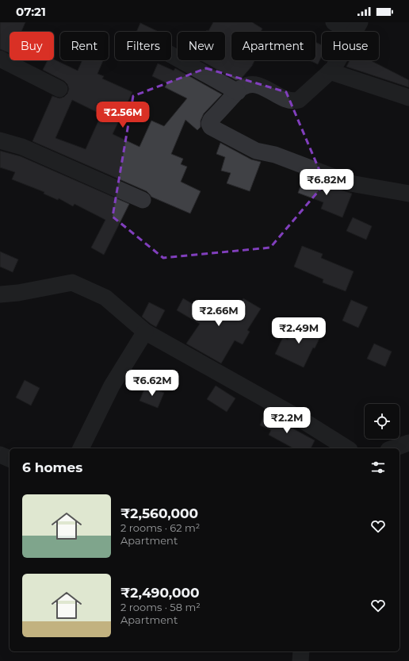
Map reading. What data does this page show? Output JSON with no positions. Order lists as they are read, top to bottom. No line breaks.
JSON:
{"page":{"status":"07:21","chip":["Buy","Rent","Filters","New","Apartment","House"],"price":["₹2.56M","₹6.82M","₹2.66M","₹2.49M","₹6.62M","₹2.2M"],"heading":"6 homes","list":[{"name":"₹2,560,000","note":"2 rooms · 62 m² · Apartment"},{"name":"₹2,490,000","note":"2 rooms · 58 m² · Apartment"}]}}
